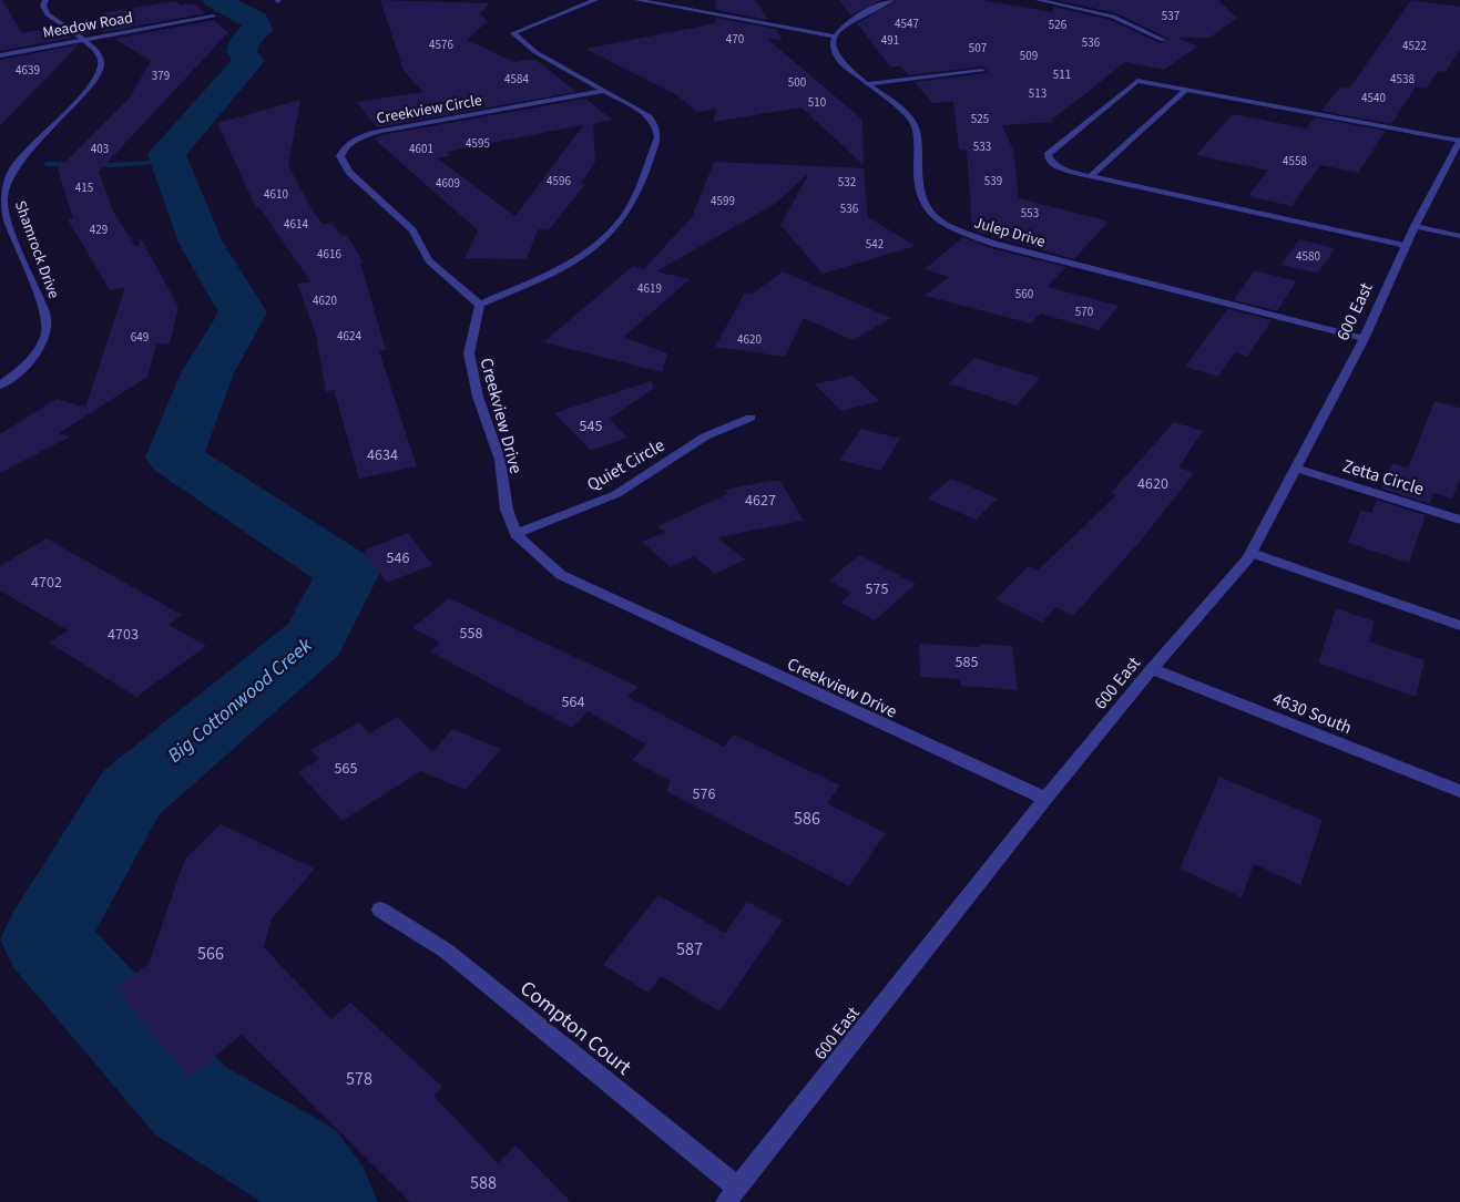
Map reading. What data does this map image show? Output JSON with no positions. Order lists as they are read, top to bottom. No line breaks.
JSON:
{"streets":{"street":["Meadow Road","Creekview Circle","Julep Drive","Shamrock Drive","600 East","Creekview Drive","Quiet Circle","Zetta Circle","4630 South","Compton Court"]},"crossings":[["Meadow Road","Shamrock Drive"],["Creekview Circle","Creekview Drive"],["Julep Drive","600 East"],["600 East","Creekview Drive"],["600 East","Zetta Circle"],["600 East","4630 South"],["600 East","Compton Court"],["Creekview Drive","Quiet Circle"]],"water":["Big Cottonwood Creek"],"house_numbers":["537","4547","526","470","491","536","4576","4522","507","509","4639","511","379","4584","4538","500","513","4540","510","525","4595","533","403","4601","4558","4596","539","532","4609","415","4610","4599","536","553","4614","429","542","4616","4580","4619","560","4620","570","4624","649","4620","545","4634","4620","4627","546","4702","575","558","4703","585","564","565","576","586","587","566","578","588"]}
